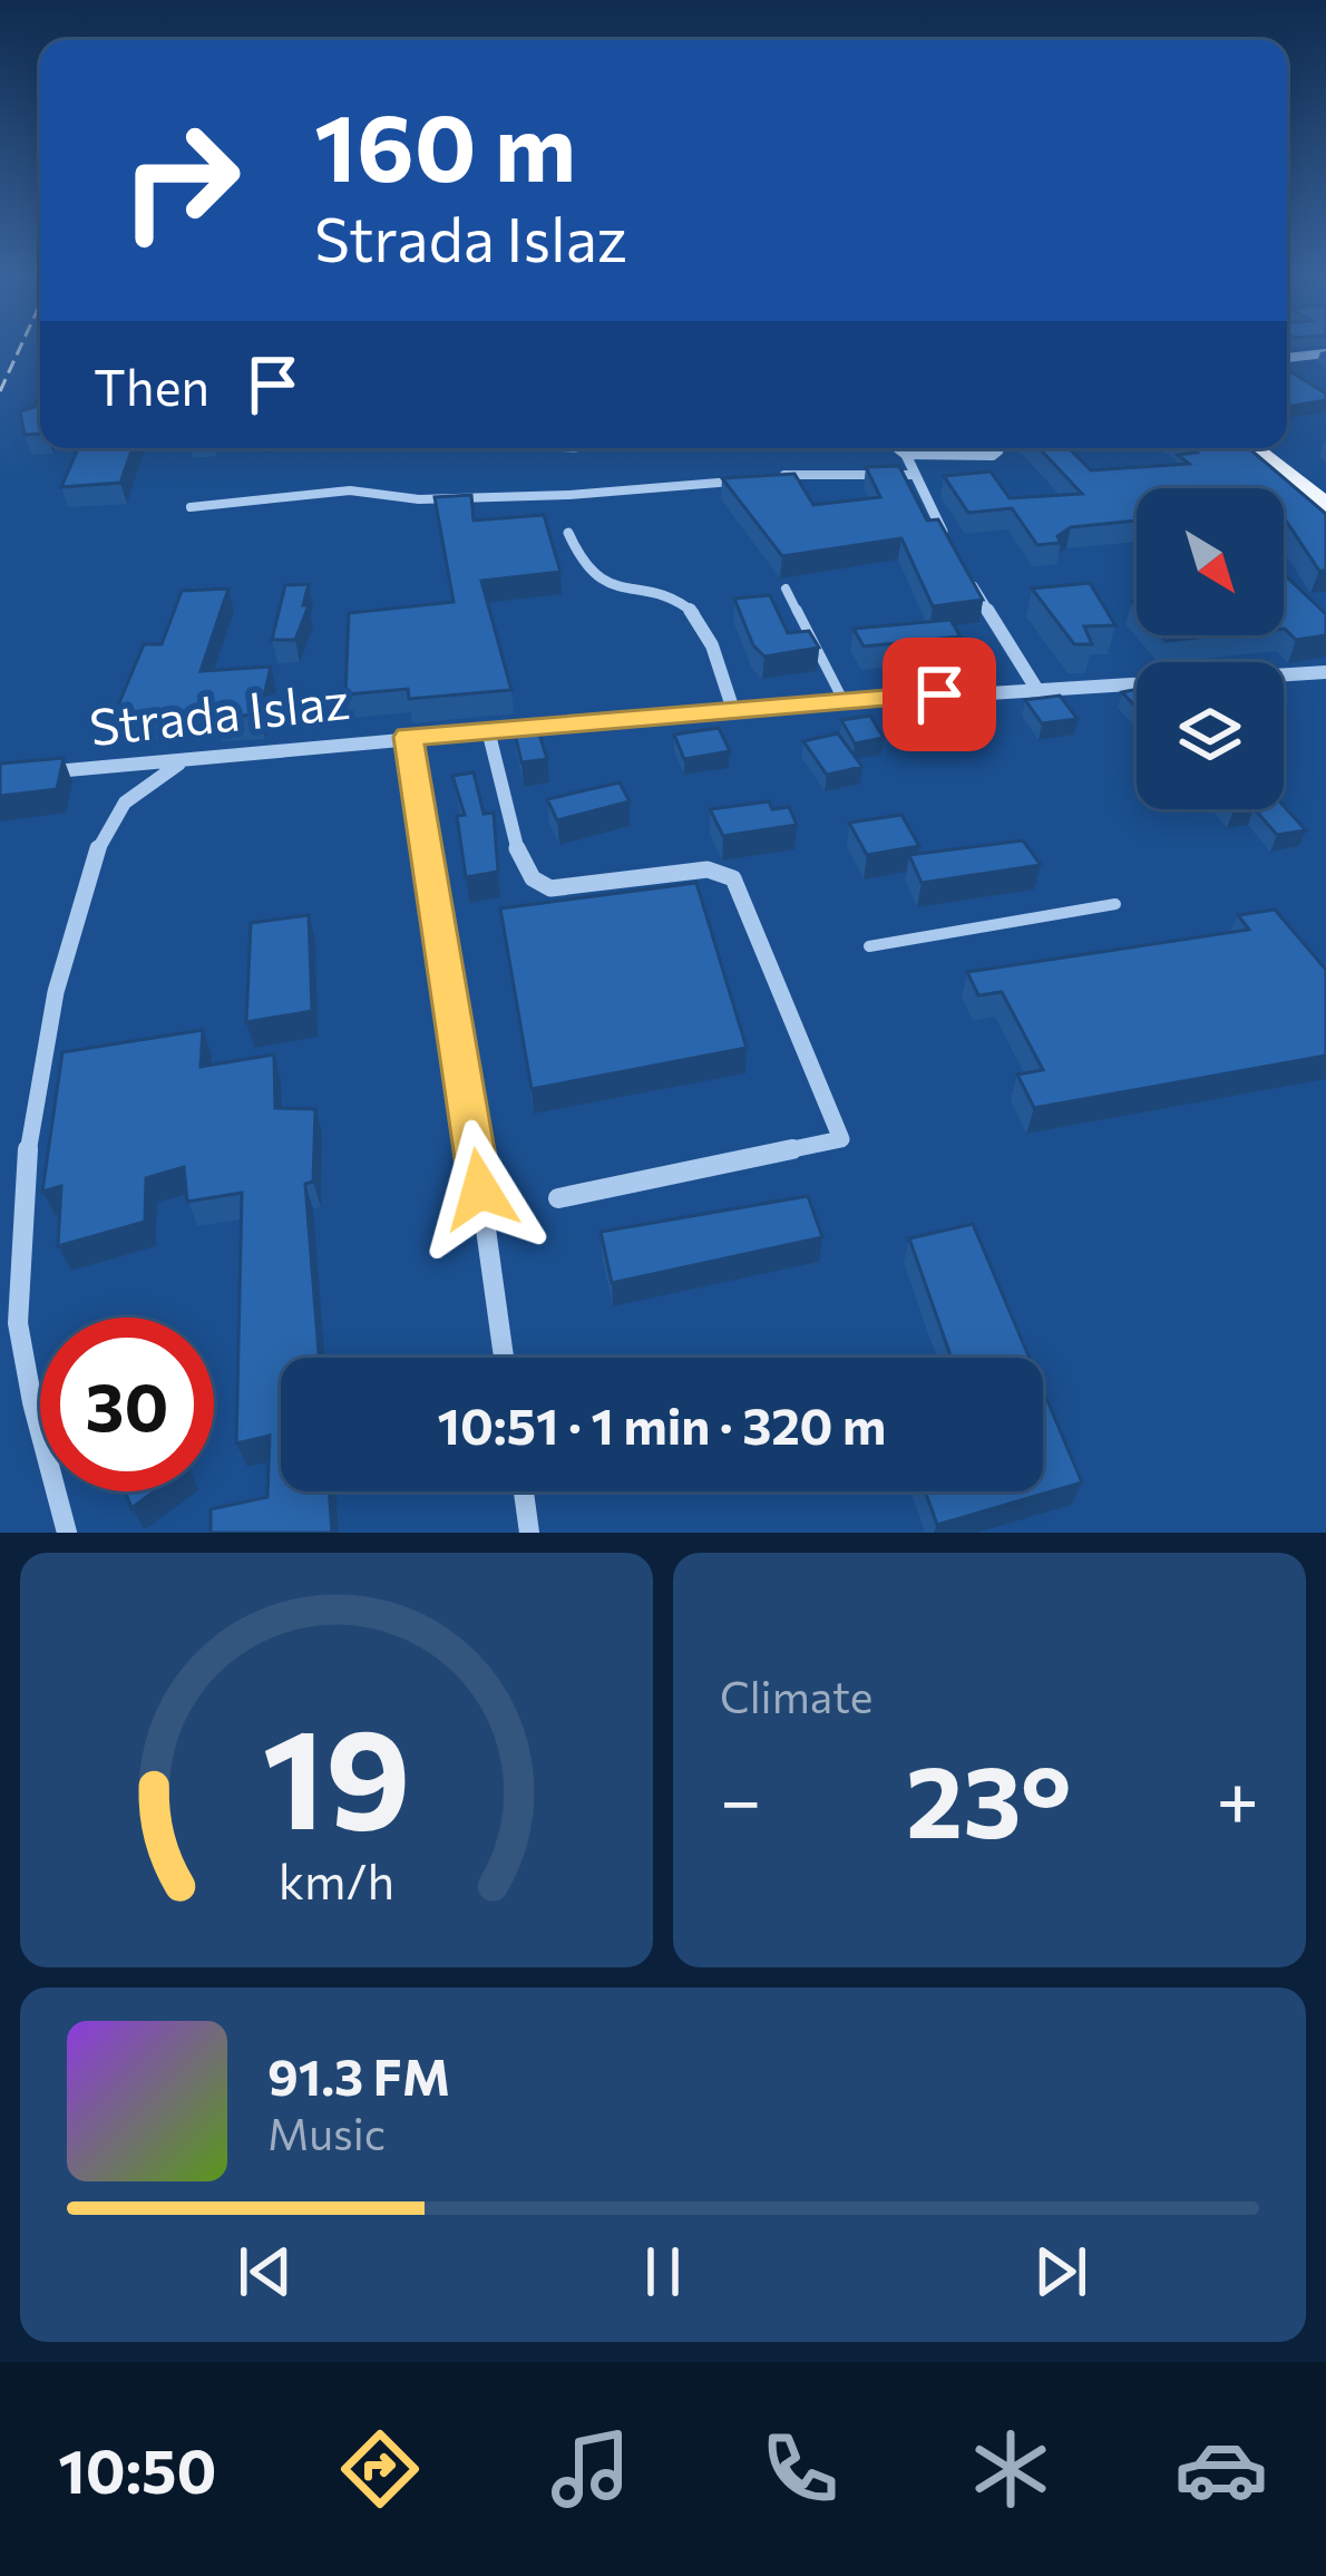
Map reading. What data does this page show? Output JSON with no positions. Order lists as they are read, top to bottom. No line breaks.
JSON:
{"streets":{"street":["Strada Islaz"]},"north":"bottom right","page":{"turn":["160 m","Strada Islaz"],"then":"Then","limit":"30","trip":"10:51 · 1 min · 320 m","tile":"Climate","heat":["−","23°","+"],"song":["91.3 FM","Music"],"tabs":"10:50","gauge":["19","km/h"]}}
